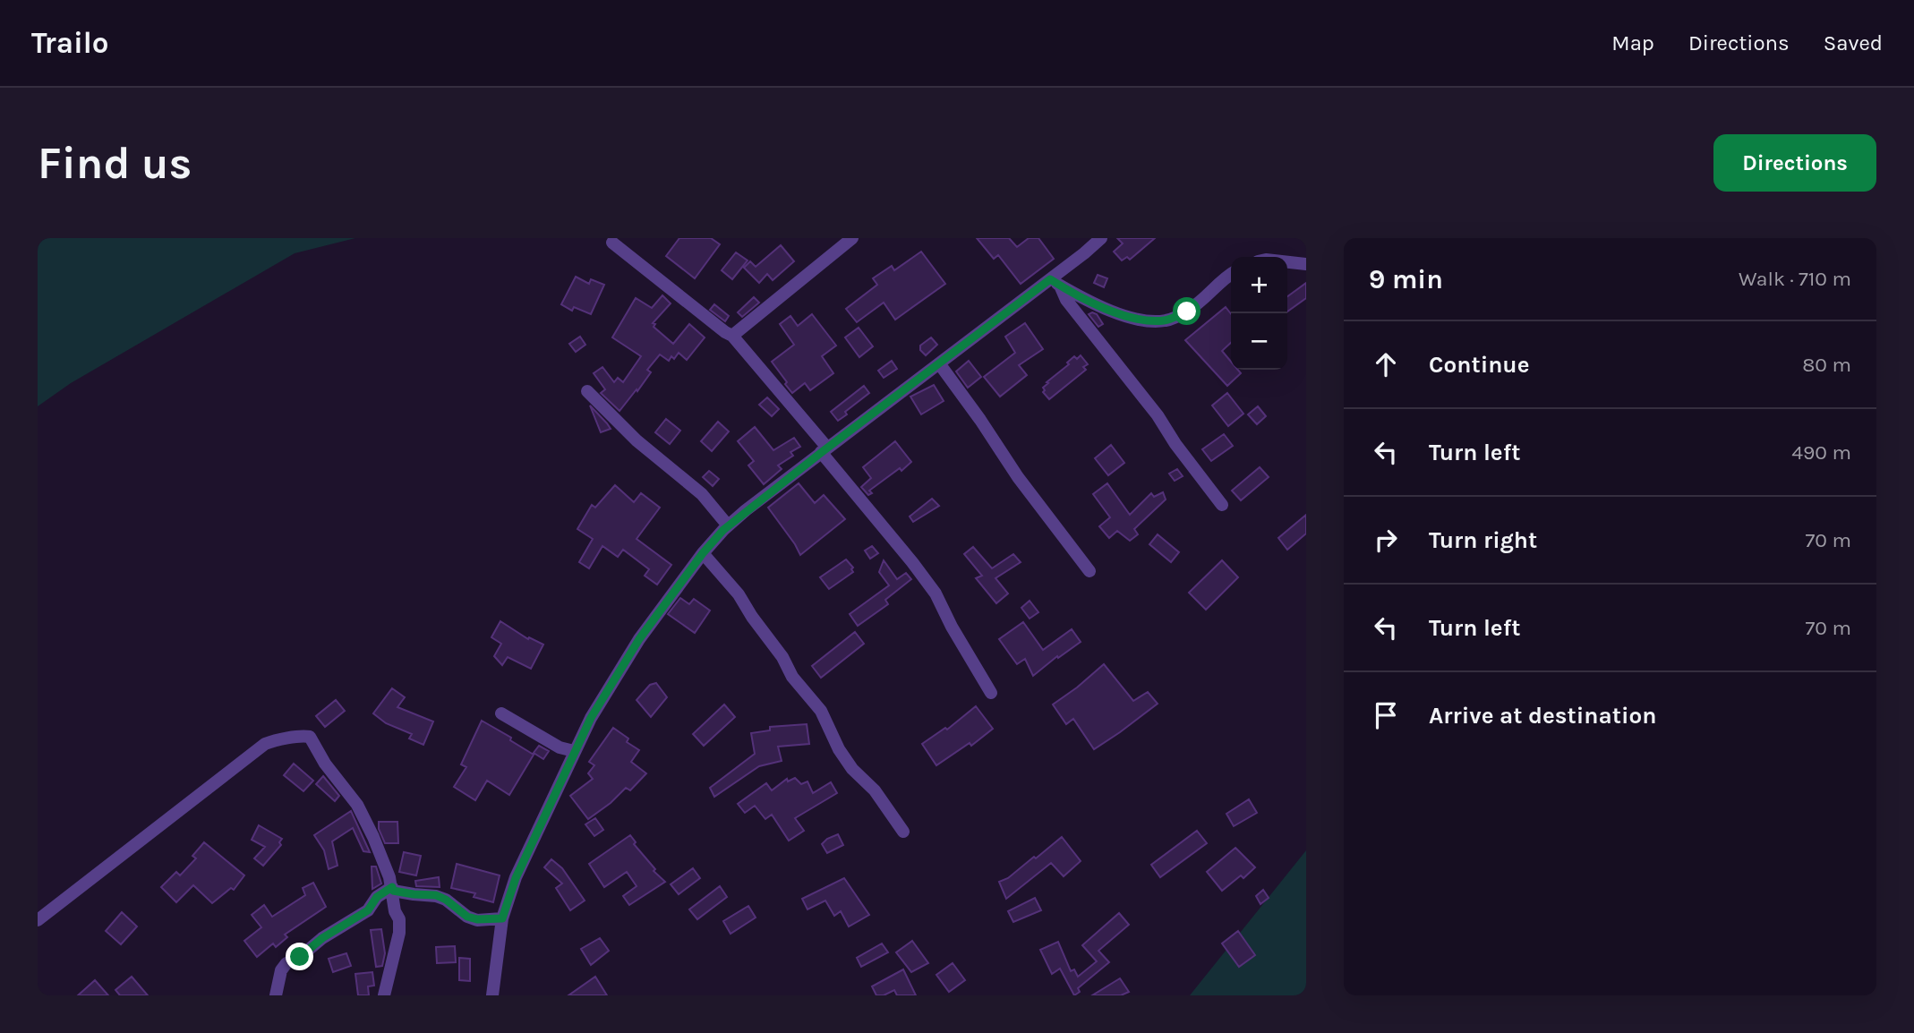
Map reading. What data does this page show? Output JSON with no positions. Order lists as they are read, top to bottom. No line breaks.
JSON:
{"page":{"header":"Trailo","nav":["Map","Directions","Saved"],"buttons":"Directions","title":"Find us","heading":["9 min","Walk · 710 m"],"map_buttons":["+","−"],"list":[["Continue","80 m"],["Turn left","490 m"],["Turn right","70 m"],["Turn left","70 m"],"Arrive at destination"]}}
